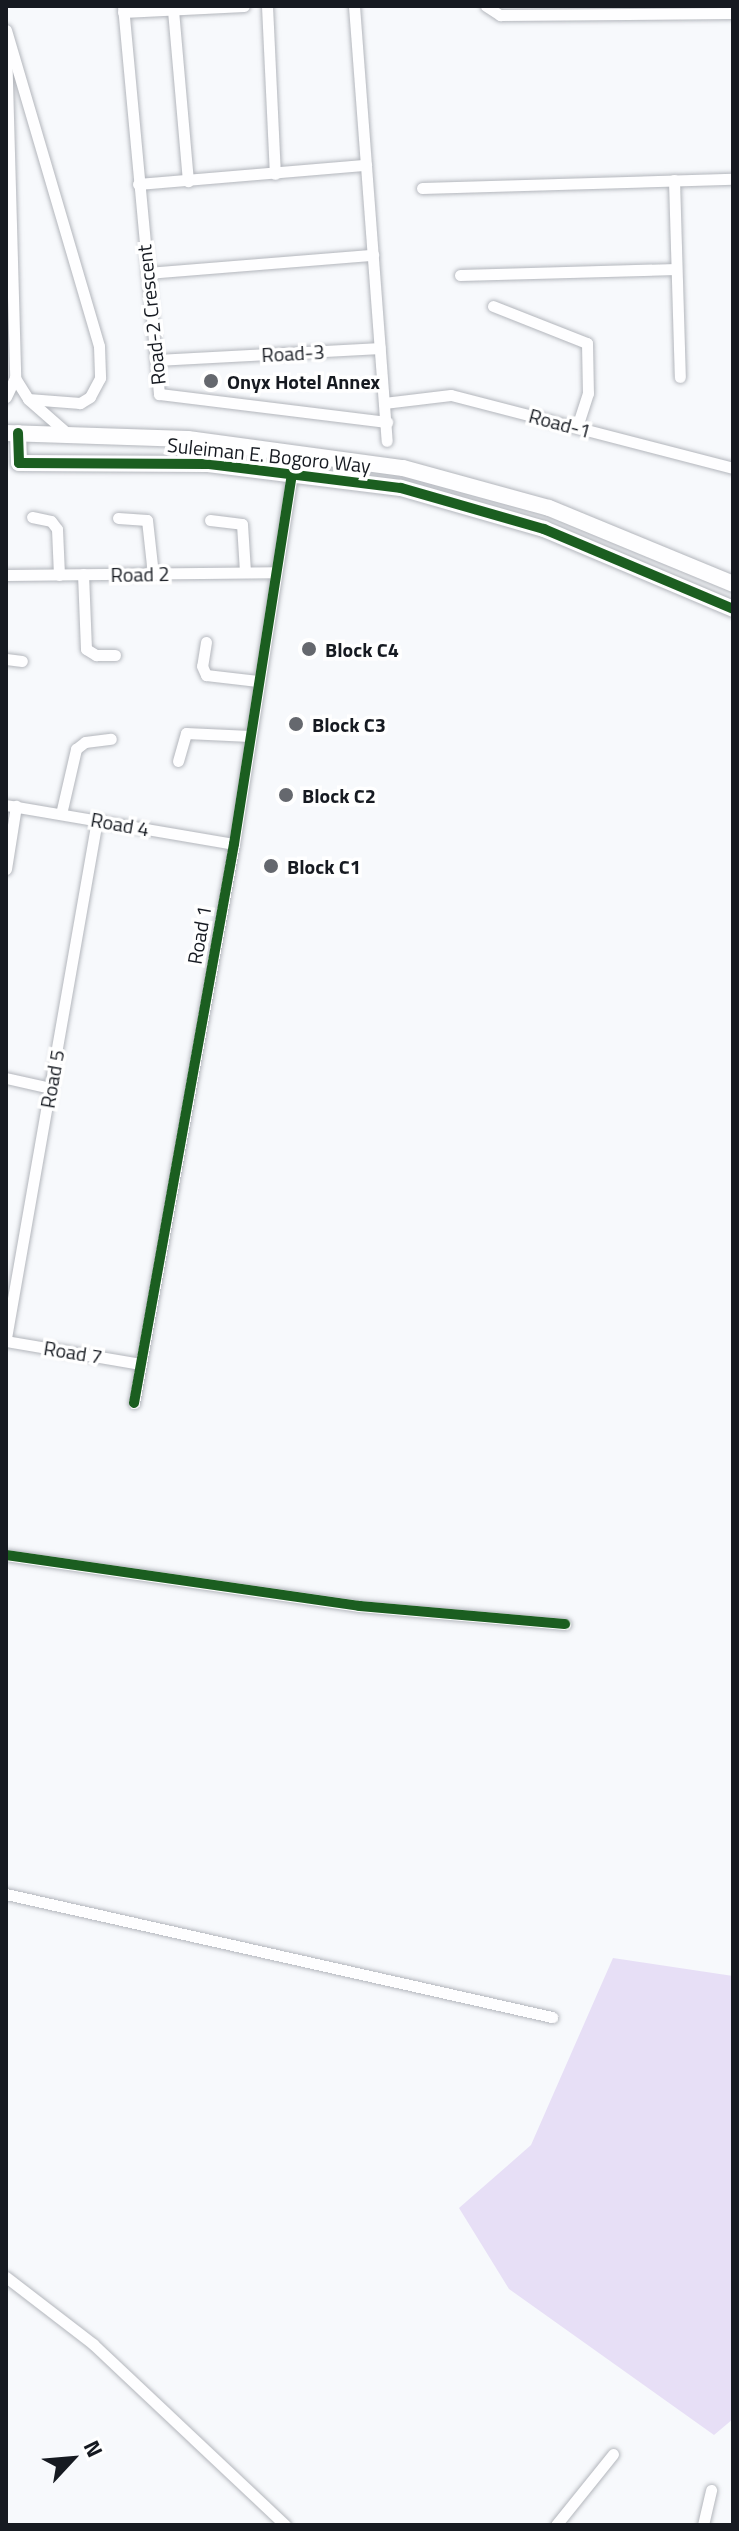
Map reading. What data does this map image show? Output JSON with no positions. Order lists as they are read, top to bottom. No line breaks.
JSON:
{"streets":{"street":["Road-2 Crescent","Road-3","Road-1","Suleiman E. Bogoro Way","Road 2","Road 4","Road 1","Road 5","Road 7"]},"crossings":[["Road-2 Crescent","Road-3"],["Suleiman E. Bogoro Way","Road 1"],["Road 2","Road 1"],["Road 4","Road 1"],["Road 4","Road 5"],["Road 1","Road 7"],["Road 5","Road 7"]],"places":["Onyx Hotel Annex","Block C4","Block C3","Block C2","Block C1"],"north":"top right"}
